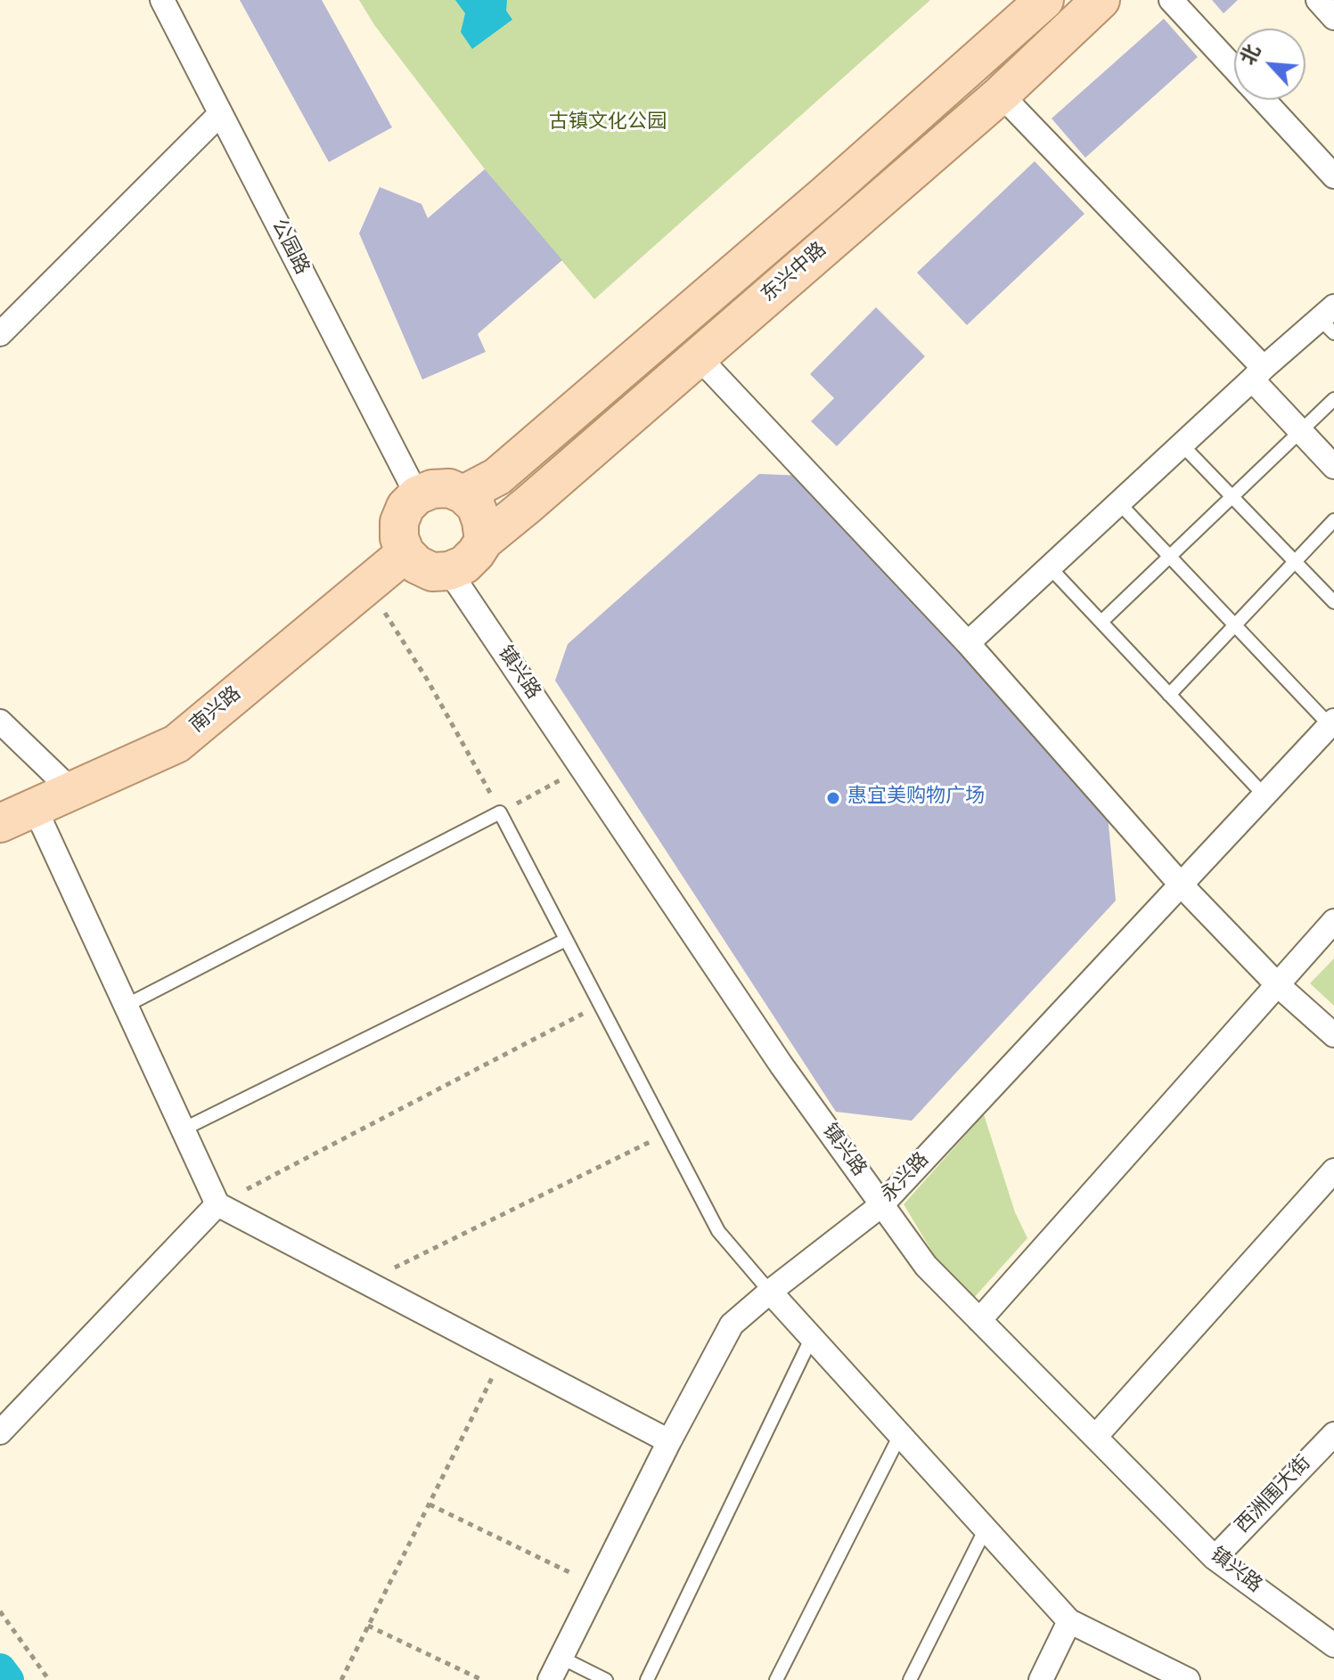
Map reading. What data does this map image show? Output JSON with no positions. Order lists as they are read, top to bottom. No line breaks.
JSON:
{"streets":{"main road":["东兴中路","南兴路"],"street":["公园路","镇兴路","永兴路","西洲围大街"]},"crossings":[["公园路","东兴中路"],["公园路","镇兴路"],["公园路","南兴路"],["东兴中路","镇兴路"],["东兴中路","南兴路"],["镇兴路","南兴路"],["镇兴路","永兴路"],["镇兴路","西洲围大街"]],"parks":["古镇文化公园"],"places":["惠宜美购物广场"],"north":"top left"}
